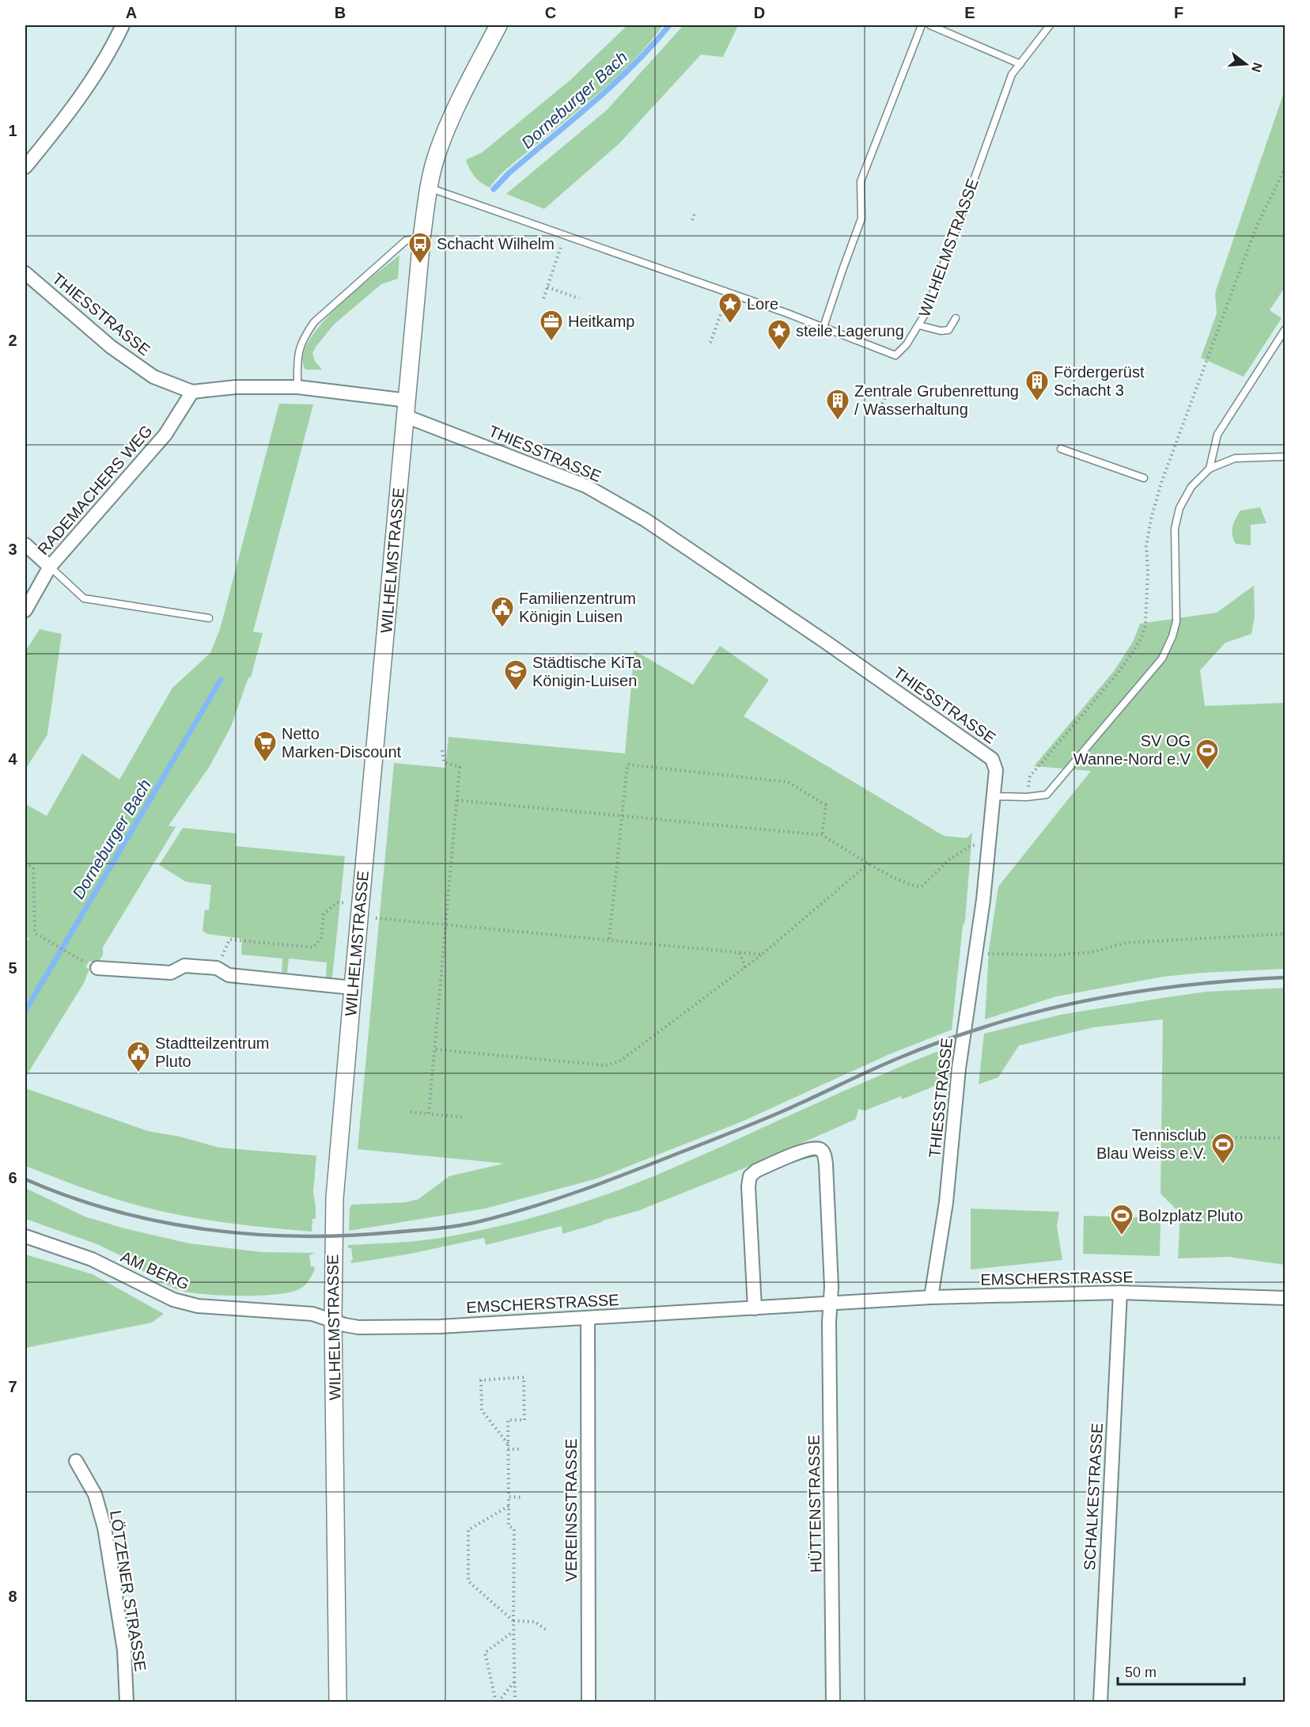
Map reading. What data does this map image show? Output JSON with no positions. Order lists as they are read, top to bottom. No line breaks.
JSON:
{"streets":{"street":["WILHELMSTRASSE","THIESSTRASSE","RADEMACHERS WEG","AM BERG","EMSCHERSTRASSE","SCHALKESTRASSE","HÜTTENSTRASSE","VEREINSSTRASSE","LÖTZENER STRASSE"]},"crossings":[["WILHELMSTRASSE","THIESSTRASSE"],["WILHELMSTRASSE","AM BERG"],["WILHELMSTRASSE","EMSCHERSTRASSE"],["THIESSTRASSE","RADEMACHERS WEG"],["THIESSTRASSE","EMSCHERSTRASSE"],["AM BERG","EMSCHERSTRASSE"],["EMSCHERSTRASSE","SCHALKESTRASSE"],["EMSCHERSTRASSE","HÜTTENSTRASSE"],["EMSCHERSTRASSE","VEREINSSTRASSE"]],"water":["Dorneburger Bach"],"places":{"bus stop":["Schacht Wilhelm"],"place":["Lore","steile Lagerung"],"office":["Heitkamp"],"building":["Fördergerüst Schacht 3","Zentrale Grubenrettung / Wasserhaltung"],"public building":["Familienzentrum Königin Luisen","Stadtteilzentrum Pluto"],"school or university":["Städtische KiTa Königin-Luisen"],"supermarket":["Netto Marken-Discount"],"sports":["SV OG Wanne-Nord e.V","Tennisclub Blau Weiss e.V.","Bolzplatz Pluto"]},"scale_bar":"50 m","north":"right","grid":{"columns":["A","B","C","D","E","F"],"rows":["1","2","3","4","5","6","7","8"]}}
